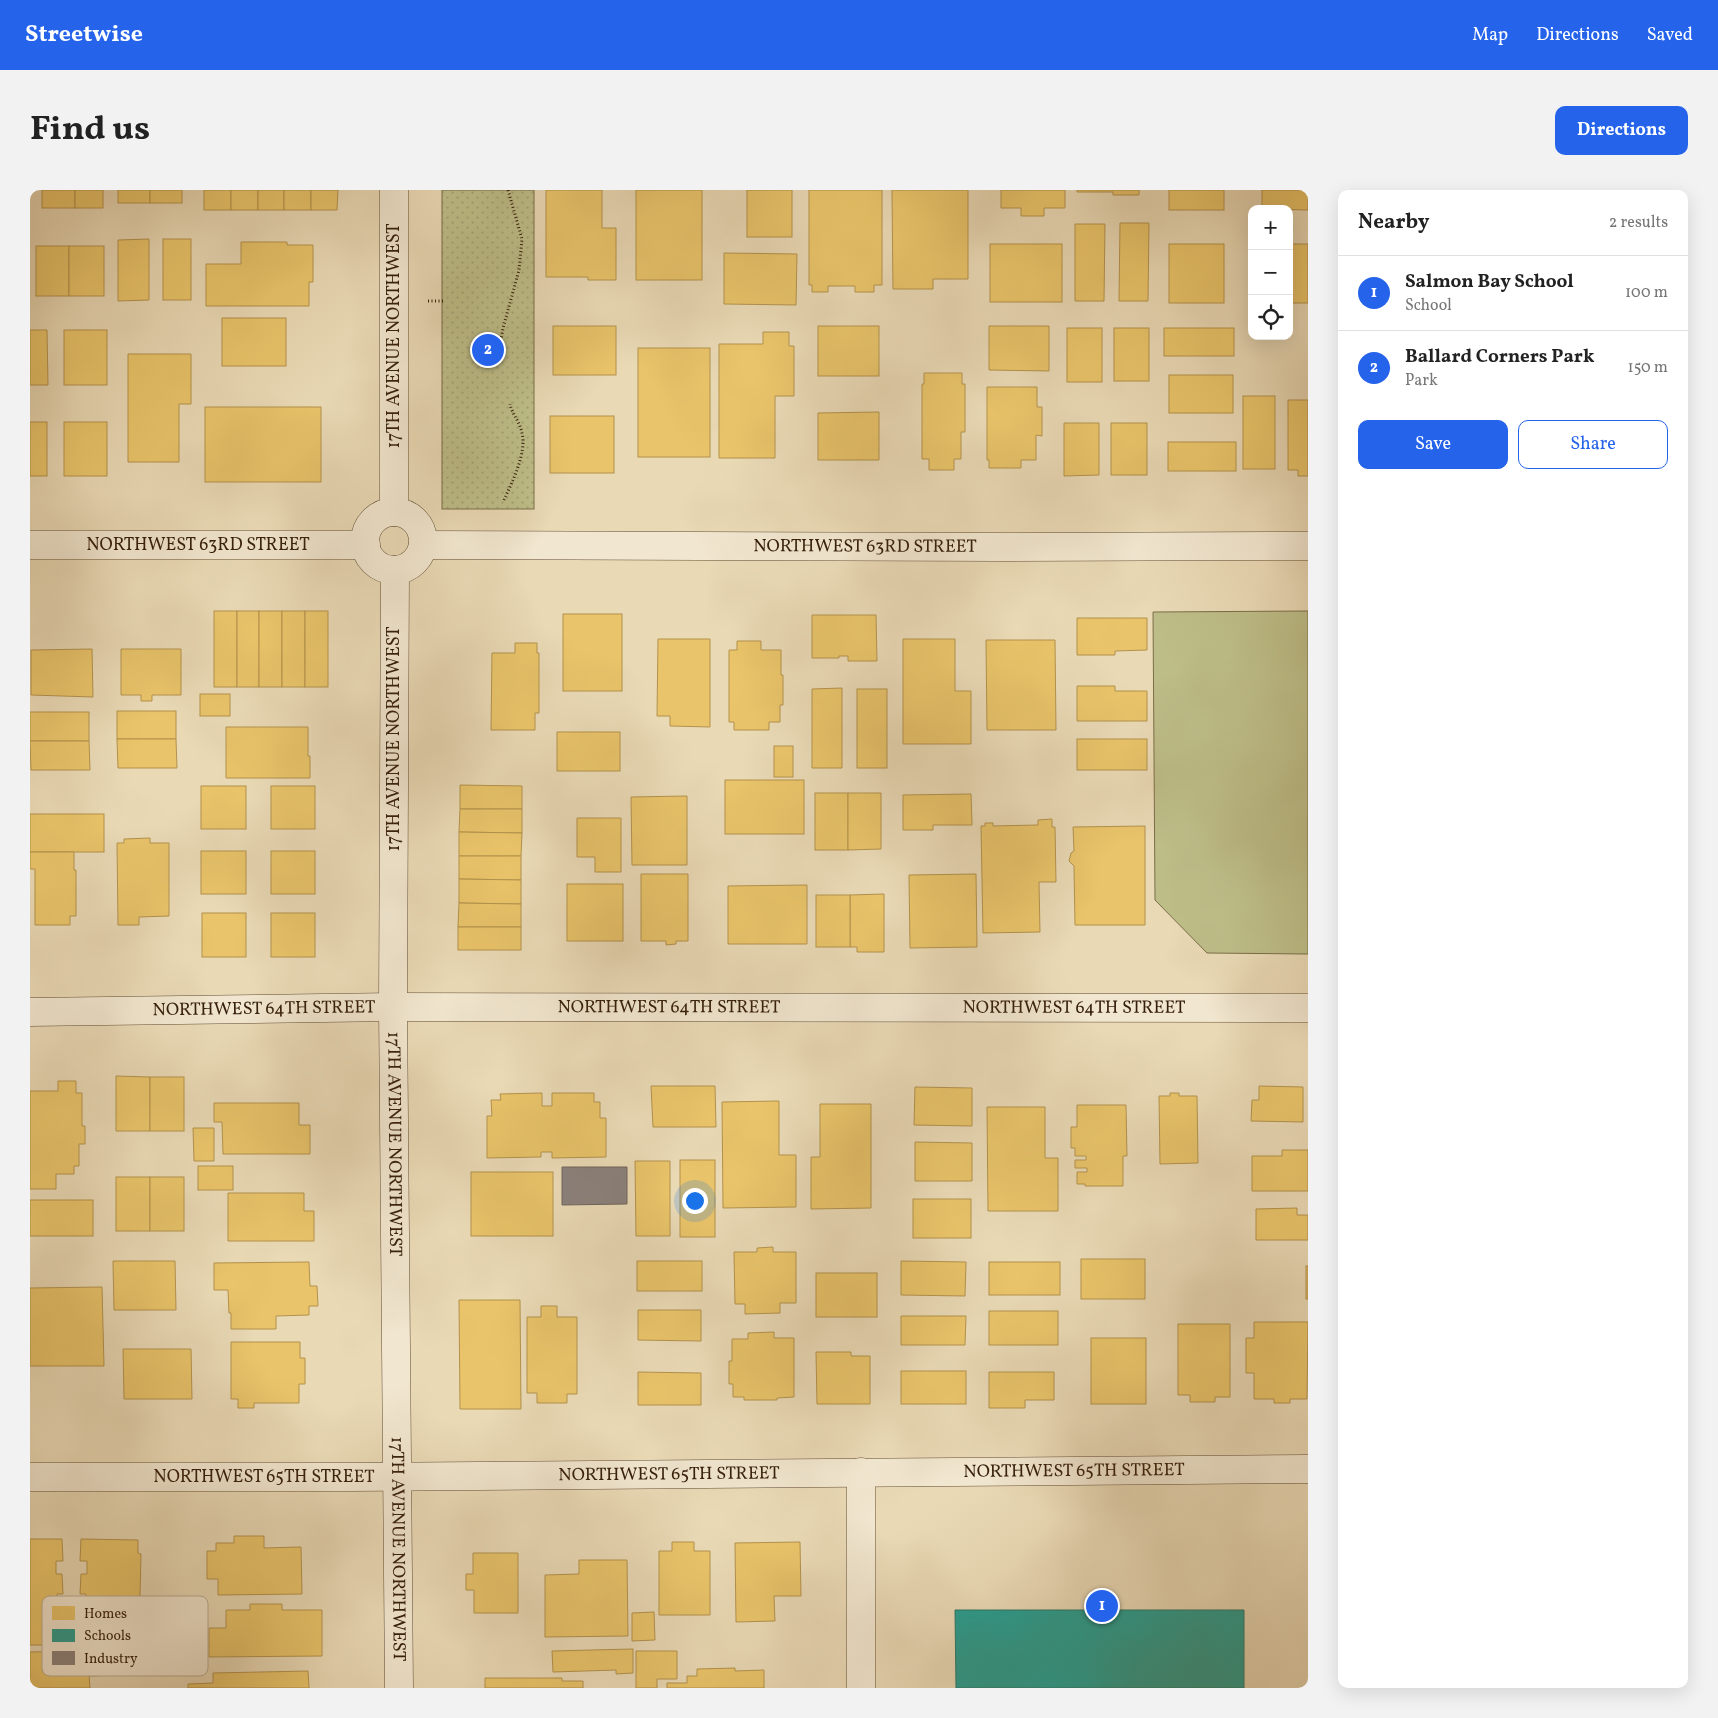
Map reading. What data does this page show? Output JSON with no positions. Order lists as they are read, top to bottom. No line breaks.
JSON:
{"streets":{"street":["17TH AVENUE NORTHWEST","NORTHWEST 63RD STREET","NORTHWEST 64TH STREET","NORTHWEST 65TH STREET"]},"crossings":[["17TH AVENUE NORTHWEST","NORTHWEST 63RD STREET"],["17TH AVENUE NORTHWEST","NORTHWEST 64TH STREET"],["17TH AVENUE NORTHWEST","NORTHWEST 65TH STREET"]],"legend":["Homes","Schools","Industry"],"page":{"header":"Streetwise","nav":["Map","Directions","Saved"],"title":"Find us","buttons":["Directions",["Save","Share"]],"heading":["Nearby","2 results"],"map_buttons":["+","−"],"list":[{"mark":"1","name":"Salmon Bay School","note":"School","value":"100 m"},{"mark":"2","name":"Ballard Corners Park","note":"Park","value":"150 m"}],"pins":["2","1"]}}
